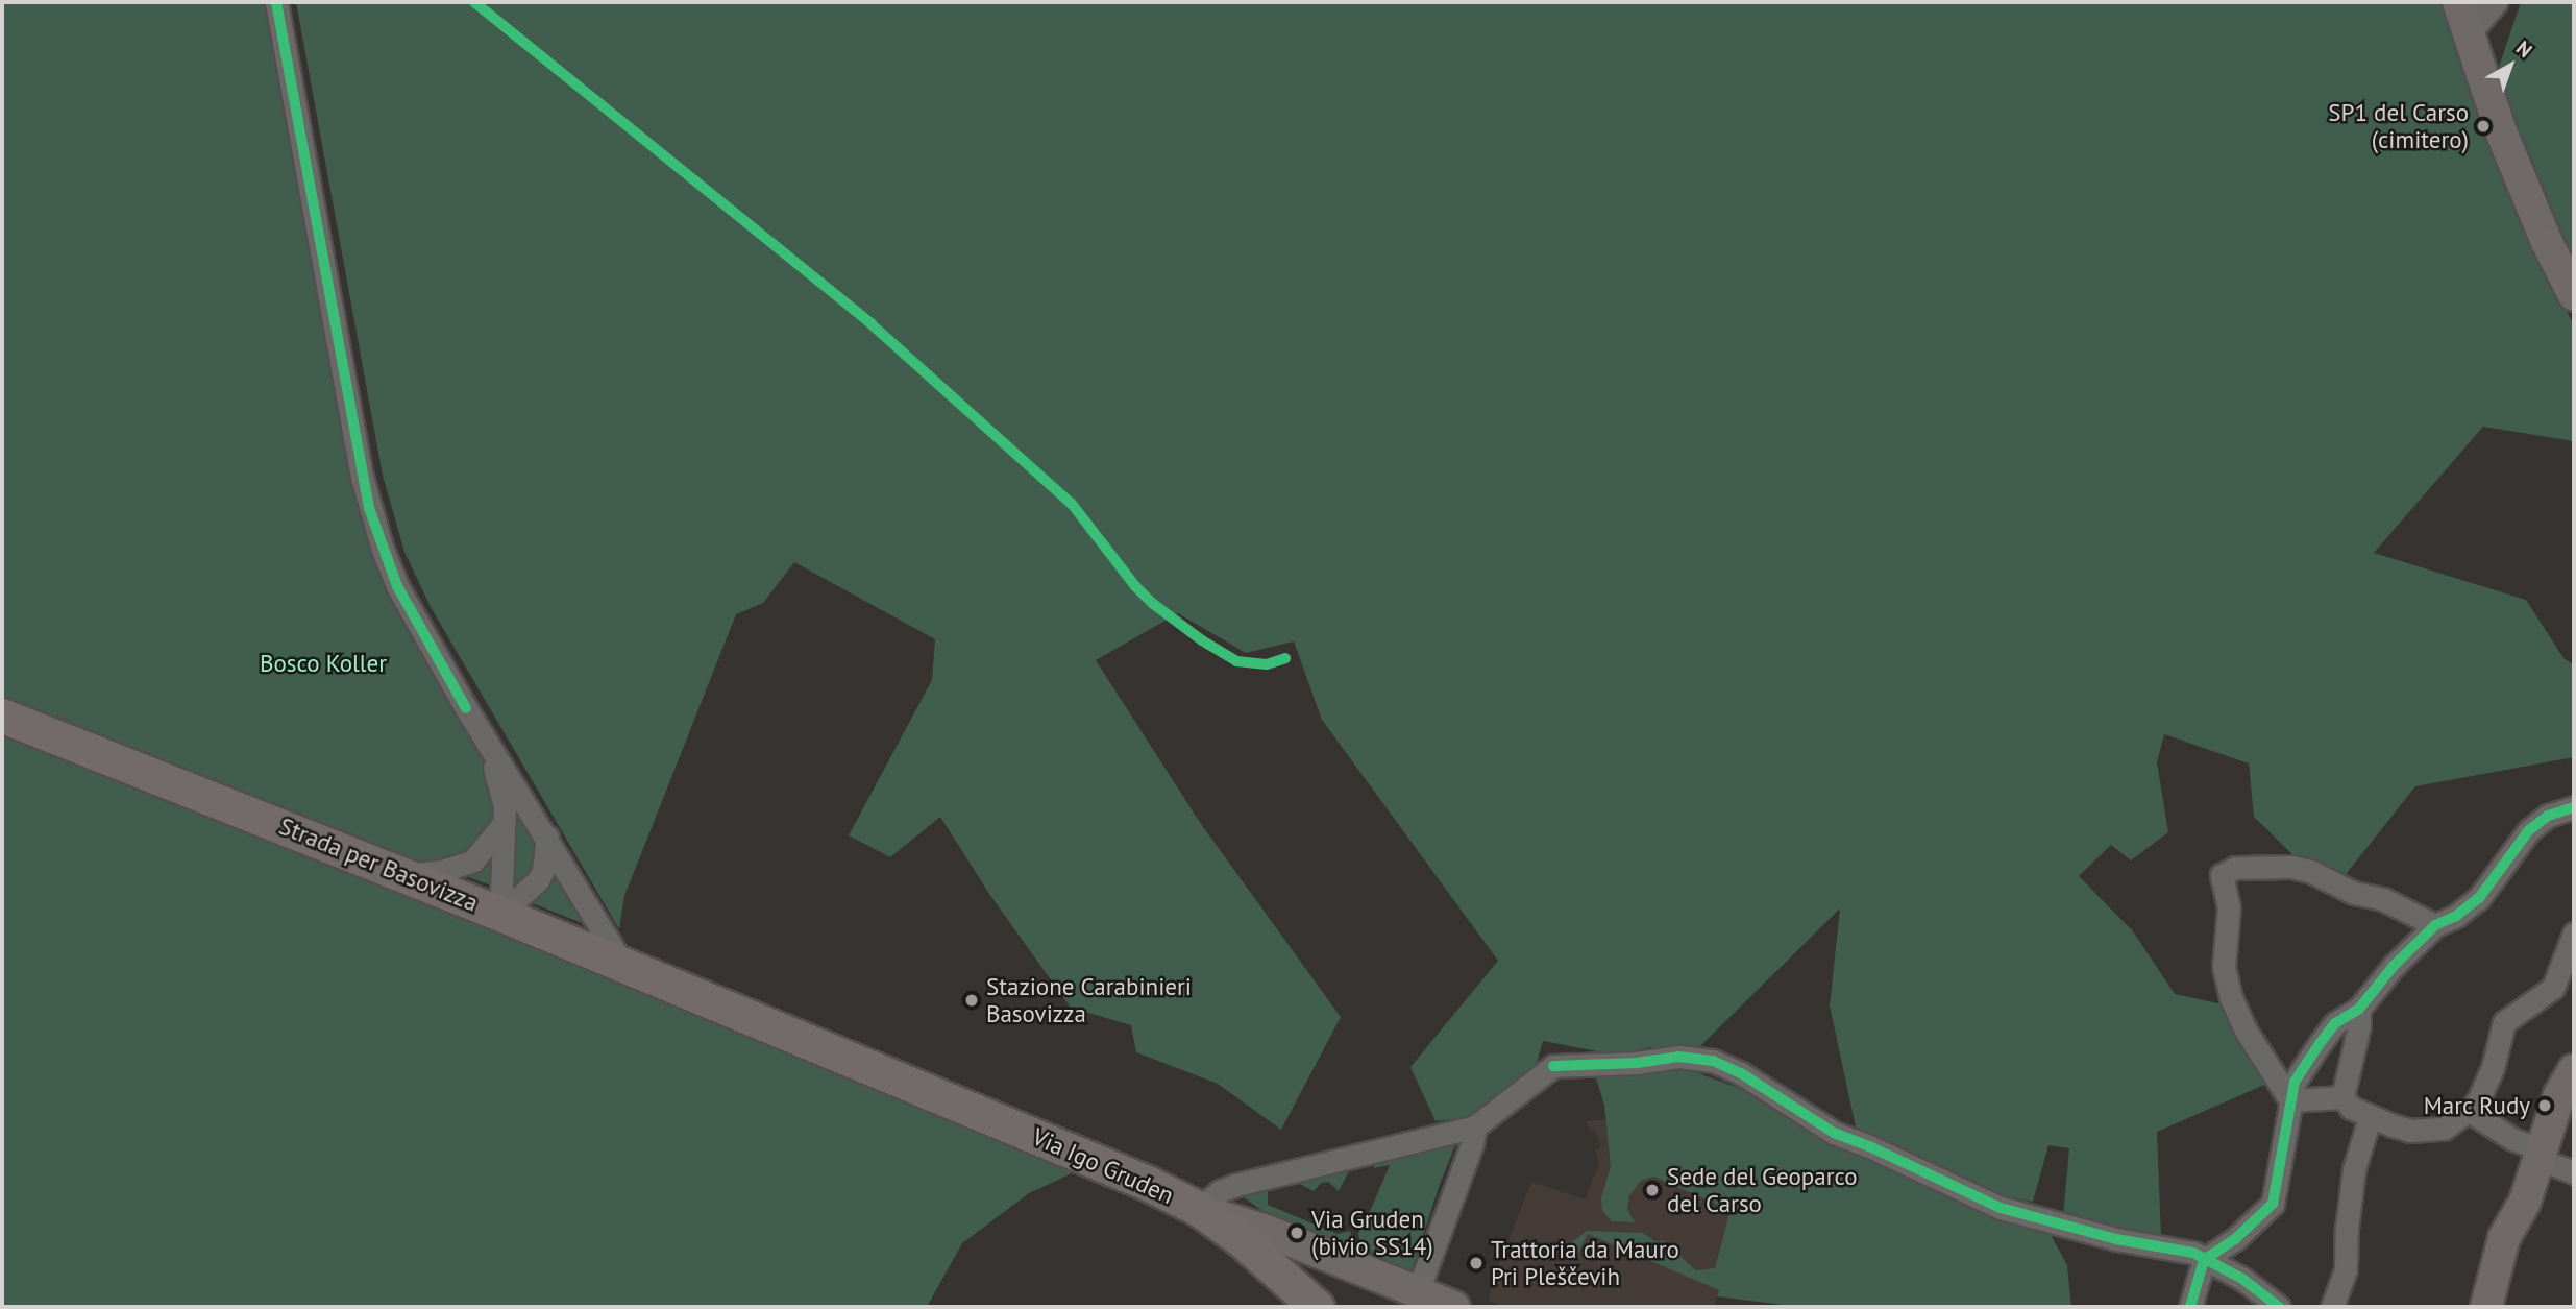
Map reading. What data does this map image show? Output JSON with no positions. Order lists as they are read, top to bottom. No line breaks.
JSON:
{"streets":{"main road":["Strada per Basovizza","Via Igo Gruden"]},"crossings":[["Strada per Basovizza","Via Igo Gruden"]],"parks":["Bosco Koller"],"places":["SP1 del Carso (cimitero)","Stazione Carabinieri Basovizza","Marc Rudy","Sede del Geoparco del Carso","Via Gruden (bivio SS14)","Trattoria da Mauro Pri Pleščevih"],"north":"top right"}
